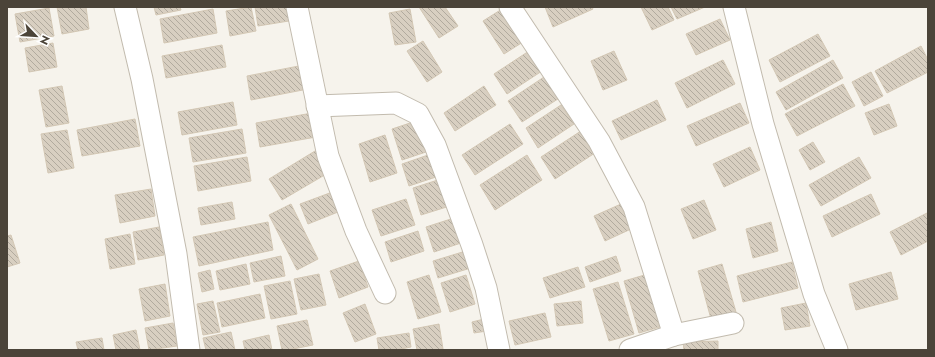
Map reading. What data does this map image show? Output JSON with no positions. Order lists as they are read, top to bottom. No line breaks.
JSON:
{"north":"bottom right"}
